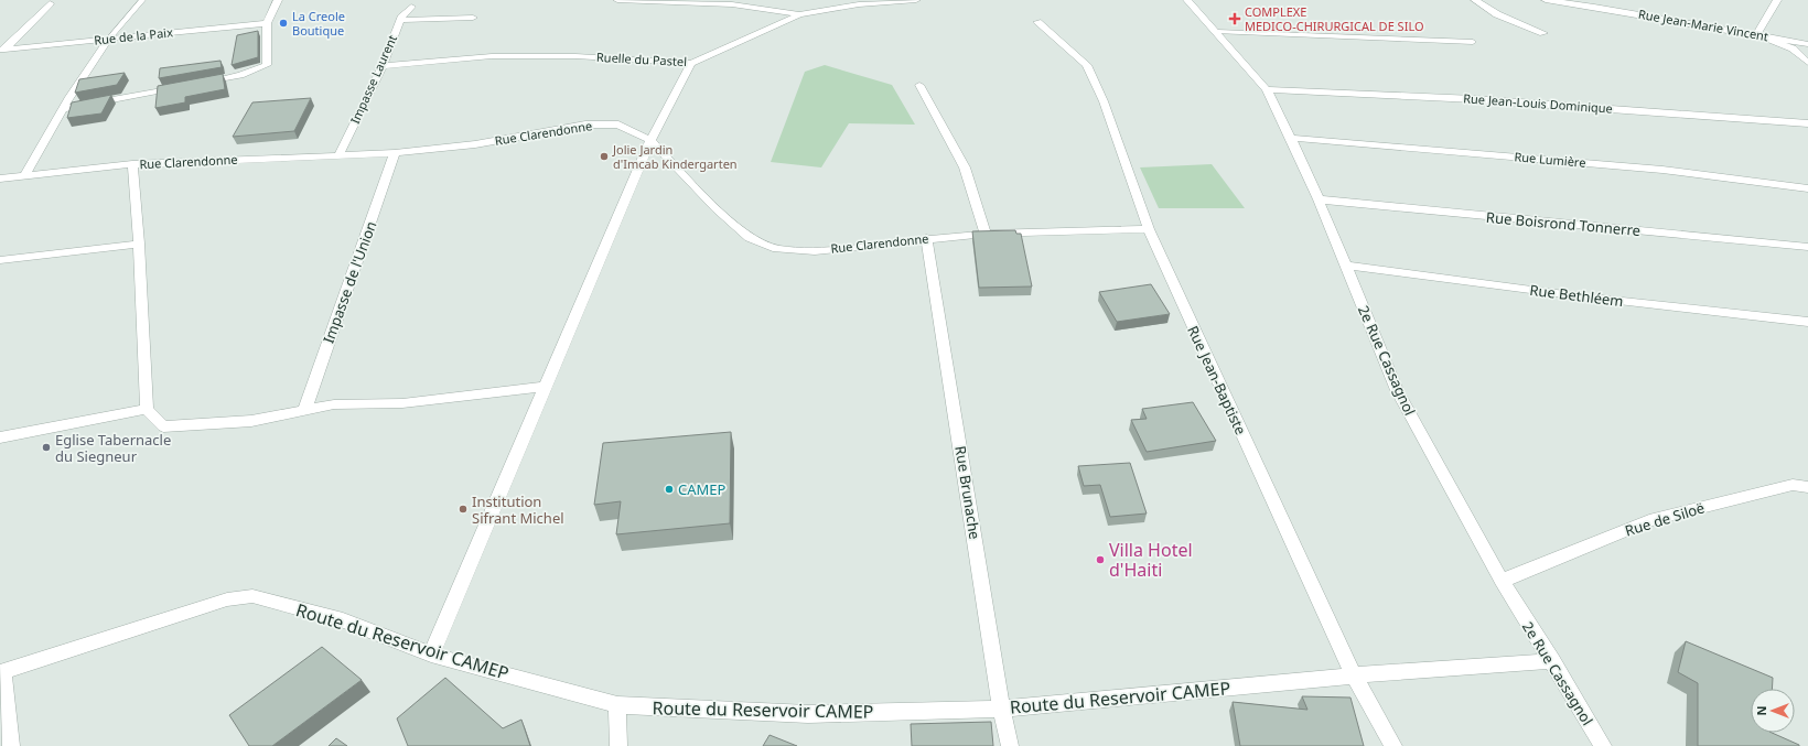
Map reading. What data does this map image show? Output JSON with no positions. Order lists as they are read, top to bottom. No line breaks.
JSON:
{"streets":{"street":["Rue Jean-Marie Vincent","Rue de la Paix","Ruelle du Pastel","Impasse Laurent","Rue Jean-Louis Dominique","Rue Clarendonne","Rue Lumière","Rue Boisrond Tonnerre","Impasse de l'Union","Rue Bethléem","2e Rue Cassagnol","Rue Jean-Baptiste","Rue Brunache","Rue de Siloë","Route du Reservoir CAMEP"]},"crossings":[["Ruelle du Pastel","Impasse Laurent"],["Impasse Laurent","Rue Clarendonne"],["Rue Jean-Louis Dominique","2e Rue Cassagnol"],["Rue Clarendonne","Impasse de l'Union"],["Rue Clarendonne","Rue Jean-Baptiste"],["Rue Clarendonne","Rue Brunache"],["Rue Lumière","2e Rue Cassagnol"],["Rue Boisrond Tonnerre","2e Rue Cassagnol"],["Rue Bethléem","2e Rue Cassagnol"],["2e Rue Cassagnol","Rue de Siloë"],["2e Rue Cassagnol","Route du Reservoir CAMEP"],["Rue Jean-Baptiste","Route du Reservoir CAMEP"],["Rue Brunache","Route du Reservoir CAMEP"]],"places":{"health":["COMPLEXE MEDICO-CHIRURGICAL DE SILO"],"other":["La Creole Boutique","Jolie Jardin d'Imcab Kindergarten","Eglise Tabernacle du Siegneur","CAMEP","Institution Sifrant Michel","Villa Hotel d'Haiti"]},"north":"left"}
